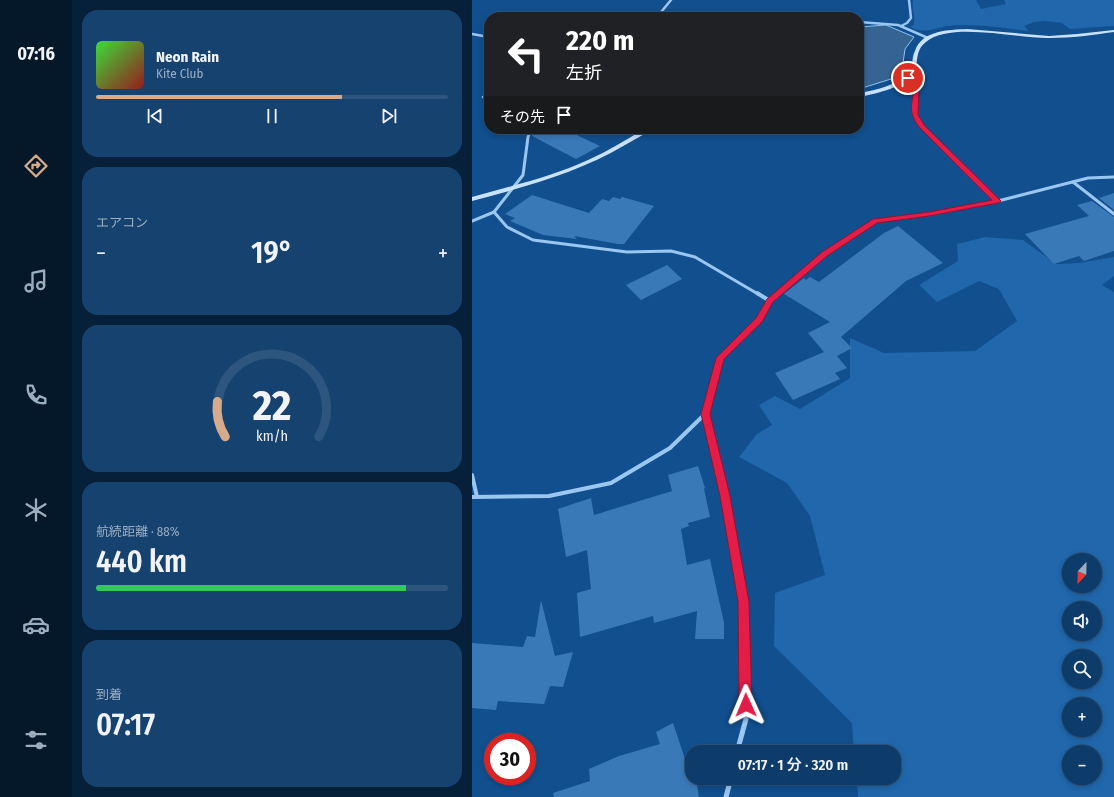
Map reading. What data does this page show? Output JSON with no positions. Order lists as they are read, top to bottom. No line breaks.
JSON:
{"north":"bottom","page":{"tabs":"07:16","turn":["220 m","左折"],"song":["Neon Rain","Kite Club"],"then":"その先","tile":["エアコン",["航続距離 · 88%","440 km"],["到着","07:17"]],"heat":["−","19°","+"],"map_buttons":["+","−"],"limit":"30","trip":"07:17 · 1 分 · 320 m","gauge":["22","km/h"]}}
